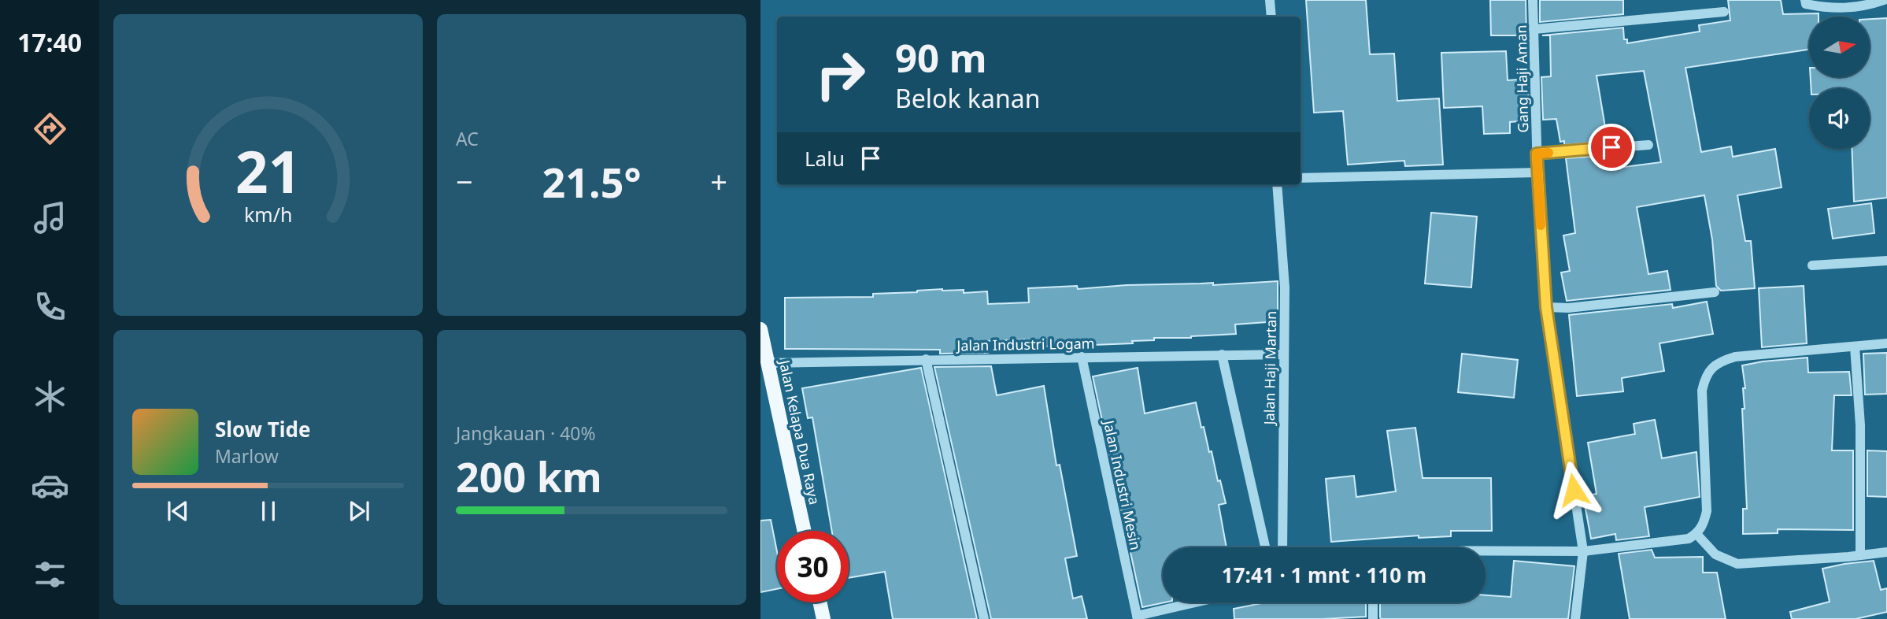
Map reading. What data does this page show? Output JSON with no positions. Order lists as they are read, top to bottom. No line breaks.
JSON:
{"streets":{"main road":["Jalan Kelapa Dua Raya"],"street":["Gang Haji Aman","Jalan Industri Logam","Jalan Haji Martan","Jalan Industri Mesin"]},"crossings":[["Jalan Industri Logam","Jalan Haji Martan"],["Jalan Industri Logam","Jalan Kelapa Dua Raya"],["Jalan Industri Logam","Jalan Industri Mesin"]],"north":"right","page":{"tabs":"17:40","tile":["AC",["Jangkauan · 40%","200 km"]],"turn":["90 m","Belok kanan"],"then":"Lalu","heat":["−","21.5°","+"],"song":["Slow Tide","Marlow"],"limit":"30","trip":"17:41 · 1 mnt · 110 m","gauge":["21","km/h"]}}
